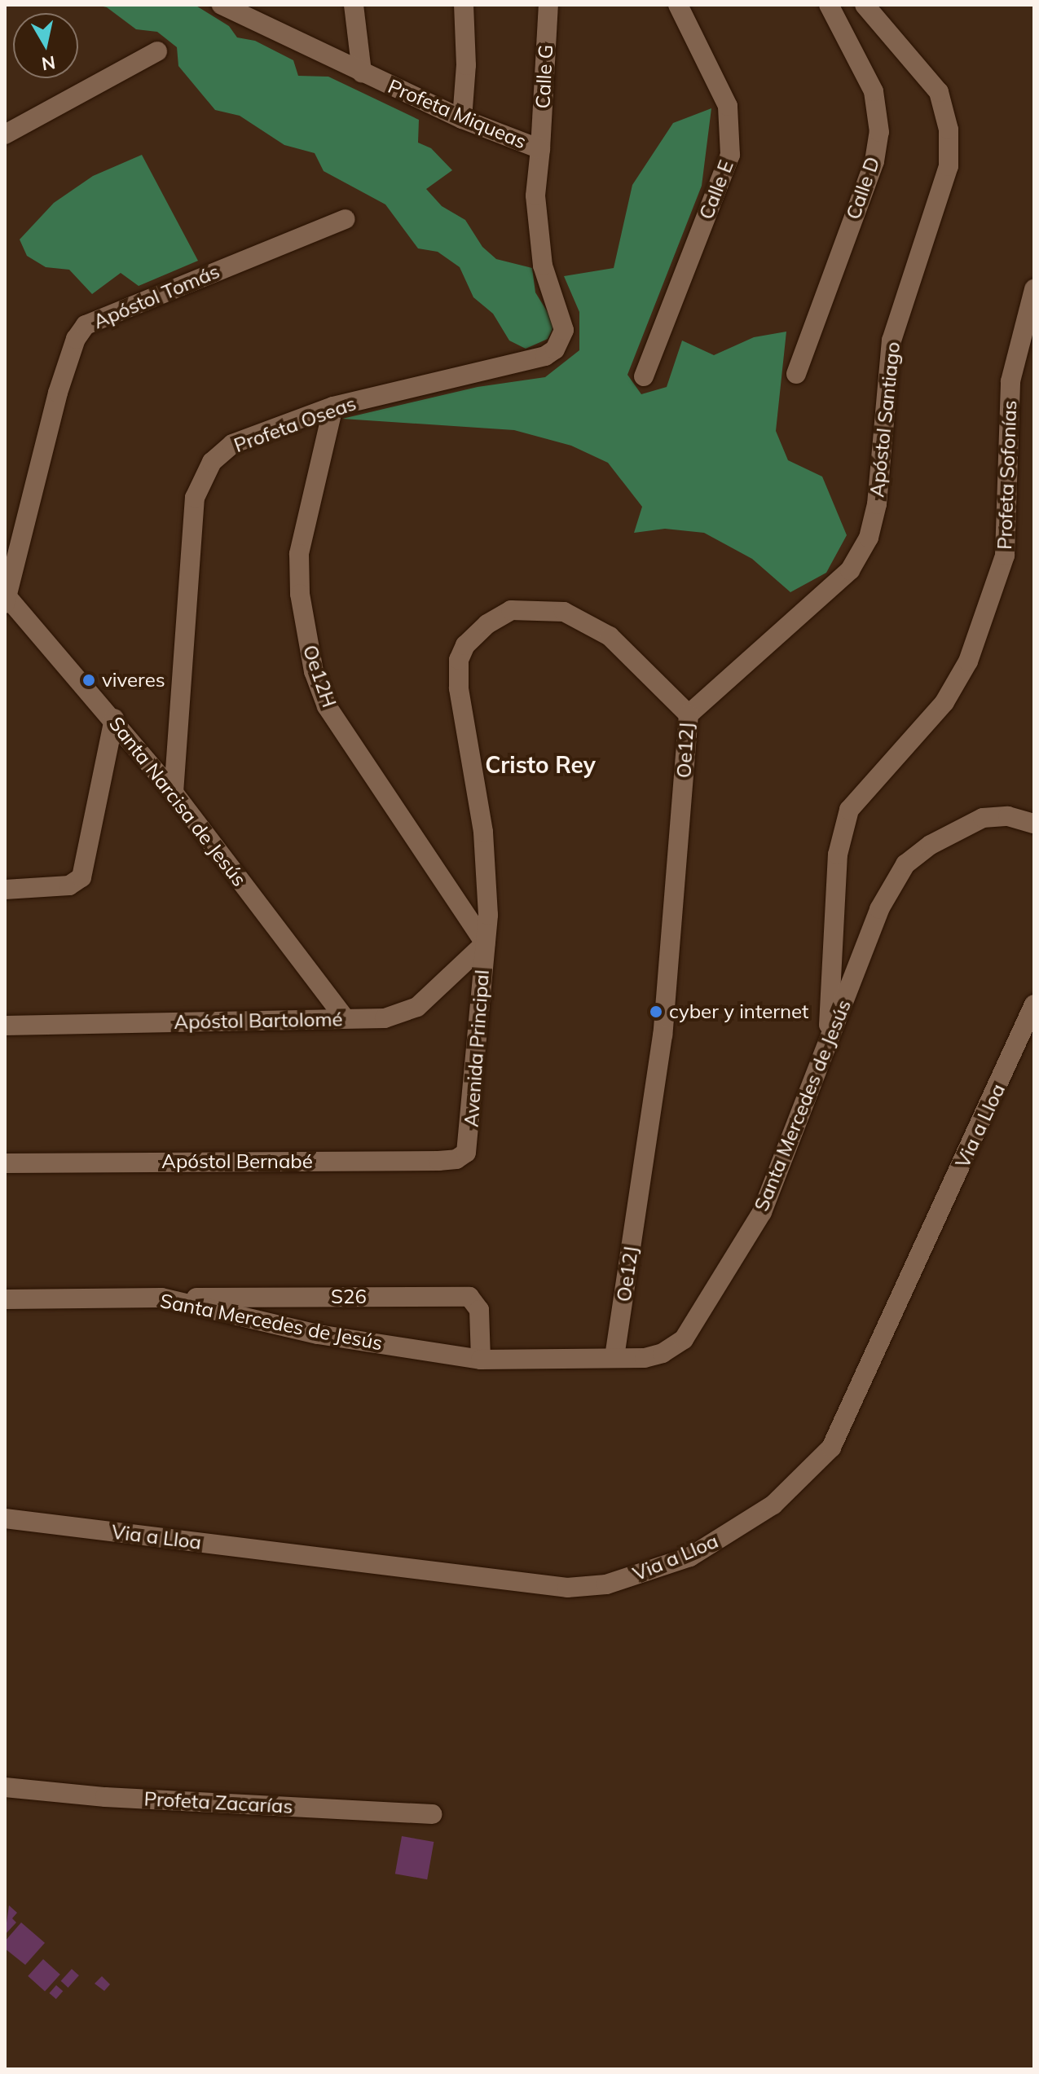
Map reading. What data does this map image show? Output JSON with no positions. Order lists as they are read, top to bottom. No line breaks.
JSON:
{"streets":{"street":["Calle G","Profeta Miqueas","Calle D","Calle E","Apóstol Tomás","Apóstol Santiago","Profeta Oseas","Profeta Sofonías","Oe12H","Oe12J","Santa Narcisa de Jesús","Apóstol Bartolomé","Avenida Principal","Santa Mercedes de Jesús","Via a Lloa","Apóstol Bernabé","S26","Profeta Zacarías"]},"crossings":[["Calle G","Profeta Miqueas"],["Profeta Miqueas","Profeta Oseas"],["Apóstol Tomás","Santa Narcisa de Jesús"],["Apóstol Santiago","Oe12J"],["Profeta Oseas","Oe12H"],["Profeta Oseas","Santa Narcisa de Jesús"],["Profeta Sofonías","Santa Mercedes de Jesús"],["Oe12H","Oe12J"],["Oe12H","Apóstol Bartolomé"],["Oe12H","Avenida Principal"],["Oe12J","Apóstol Bartolomé"],["Oe12J","Avenida Principal"],["Oe12J","Santa Mercedes de Jesús"],["Santa Narcisa de Jesús","Apóstol Bartolomé"],["Apóstol Bartolomé","Avenida Principal"],["Avenida Principal","Apóstol Bernabé"],["Santa Mercedes de Jesús","S26"]],"districts":["Cristo Rey"],"places":["viveres","cyber y internet"],"north":"bottom"}
